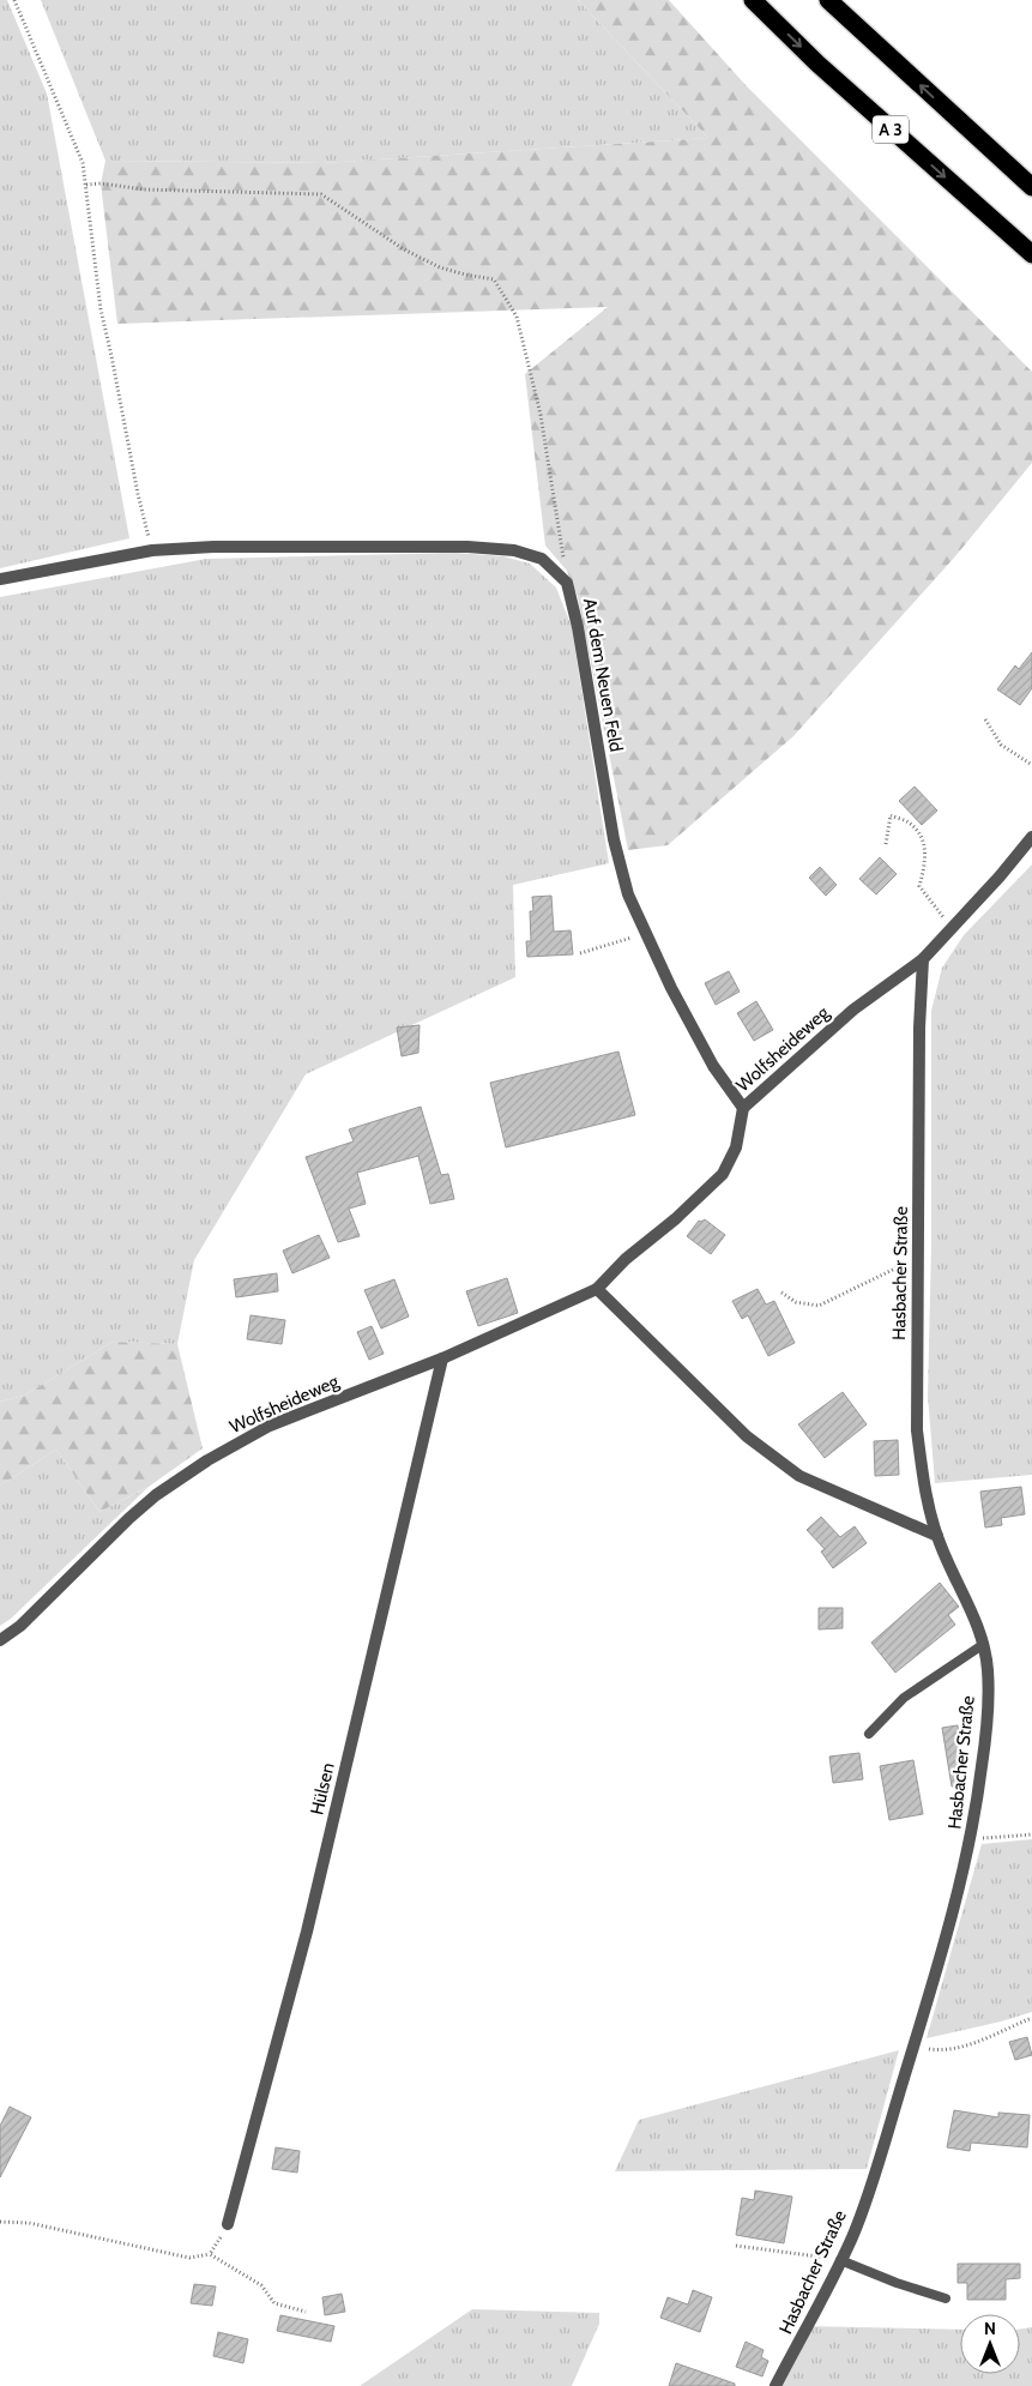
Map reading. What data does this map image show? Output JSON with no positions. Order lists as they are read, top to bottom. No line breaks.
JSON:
{"streets":{"highway":["A 3"],"street":["Auf dem Neuen Feld","Wolfsheideweg","Hasbacher Straße","Hülsen"]},"crossings":[["Auf dem Neuen Feld","Wolfsheideweg"],["Wolfsheideweg","Hasbacher Straße"],["Wolfsheideweg","Hülsen"]],"north":"top"}
